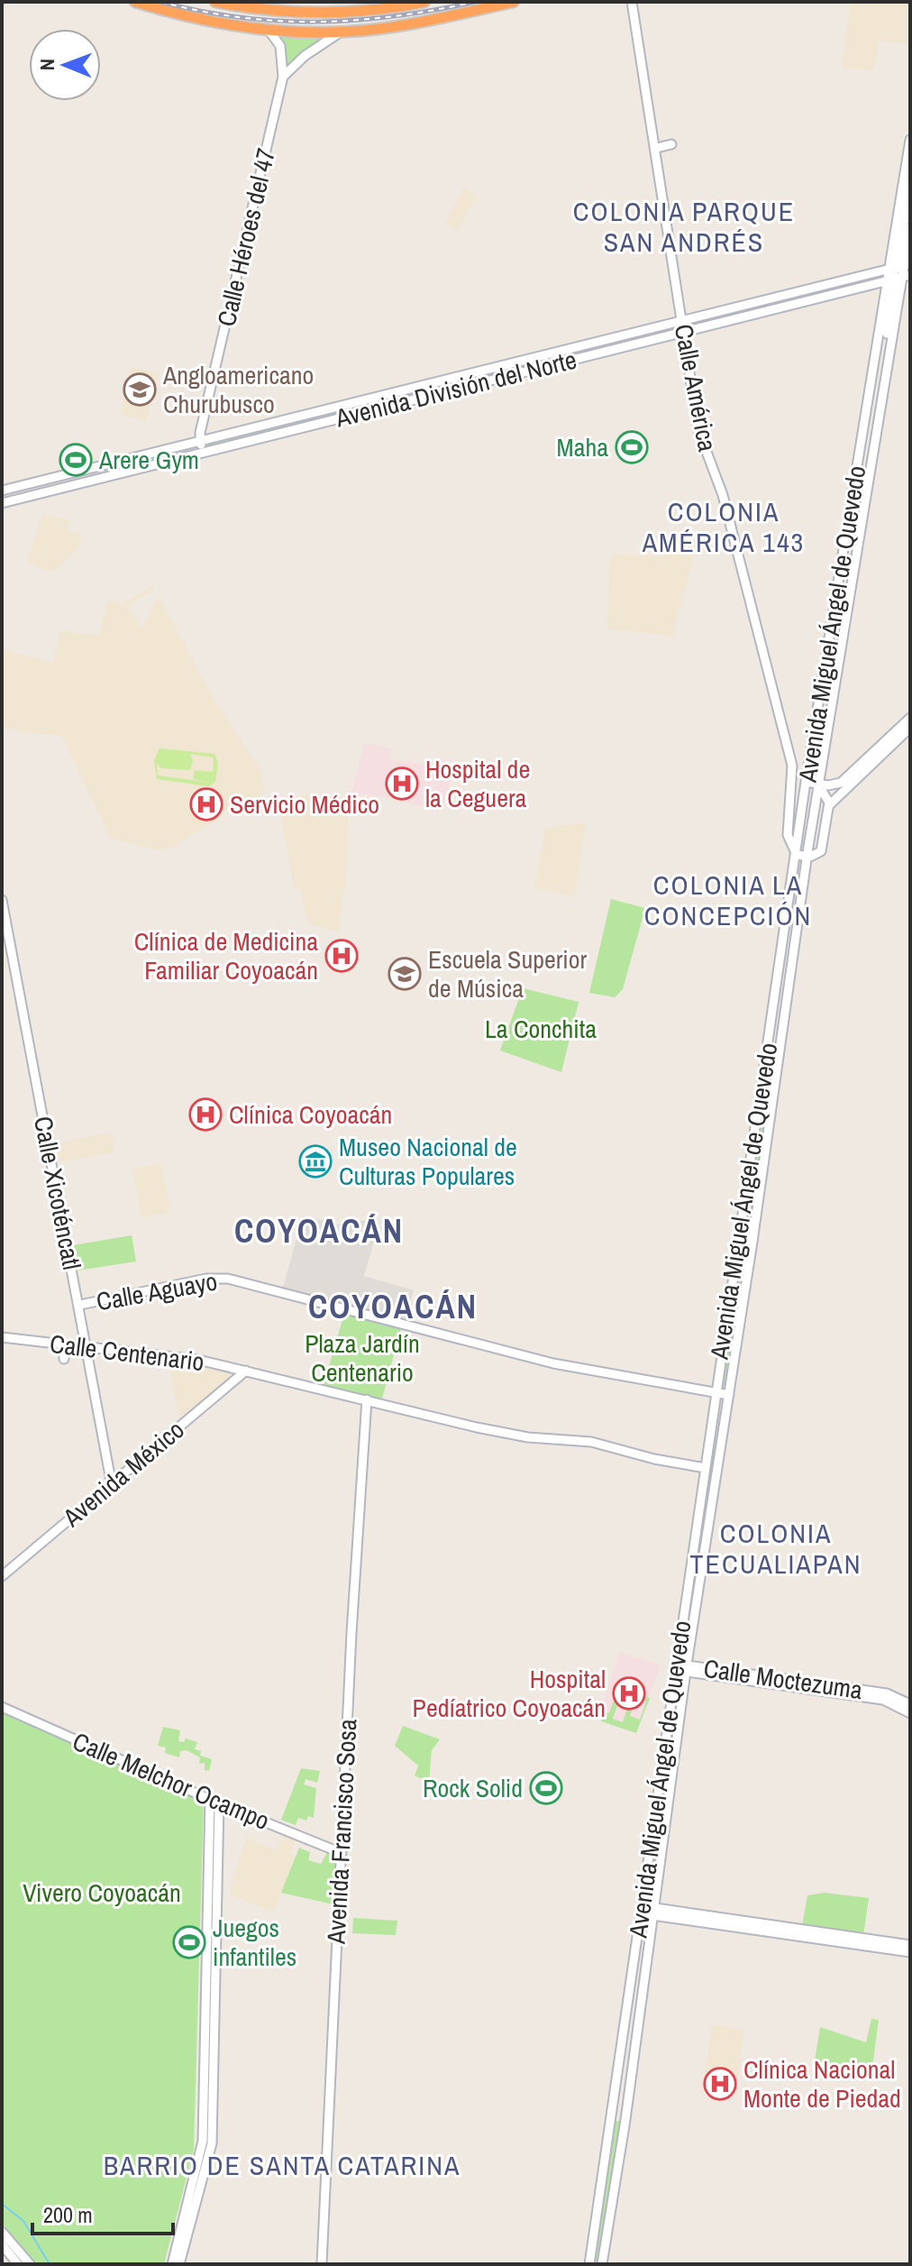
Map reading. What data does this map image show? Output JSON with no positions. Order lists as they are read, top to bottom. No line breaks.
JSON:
{"streets":{"street":["Calle Héroes del 47","Calle América","Avenida División del Norte","Avenida Miguel Ángel de Quevedo","Calle Xicoténcatl","Calle Aguayo","Calle Centenario","Avenida México","Calle Moctezuma","Calle Melchor Ocampo","Avenida Francisco Sosa"]},"crossings":[["Calle Héroes del 47","Avenida División del Norte"],["Calle América","Avenida División del Norte"],["Calle América","Avenida Miguel Ángel de Quevedo"],["Avenida División del Norte","Avenida Miguel Ángel de Quevedo"],["Avenida Miguel Ángel de Quevedo","Calle Aguayo"],["Avenida Miguel Ángel de Quevedo","Calle Centenario"],["Avenida Miguel Ángel de Quevedo","Calle Moctezuma"],["Calle Xicoténcatl","Calle Aguayo"],["Calle Xicoténcatl","Calle Centenario"],["Calle Xicoténcatl","Avenida México"],["Calle Centenario","Avenida México"],["Calle Centenario","Avenida Francisco Sosa"],["Calle Melchor Ocampo","Avenida Francisco Sosa"]],"districts":["COLONIA PARQUE SAN ANDRÉS","COLONIA AMÉRICA 143","COLONIA LA CONCEPCIÓN","COYOACÁN","COYOACÁN","COLONIA TECUALIAPAN","BARRIO DE SANTA CATARINA"],"parks":["La Conchita","Plaza Jardín Centenario","Vivero Coyoacán"],"places":{"school or university":["Angloamericano Churubusco","Escuela Superior de Música"],"sports":["Maha","Arere Gym","Rock Solid","Juegos infantiles"],"hospital":["Hospital de la Ceguera","Servicio Médico","Clínica de Medicina Familiar Coyoacán","Clínica Coyoacán","Hospital Pedíatrico Coyoacán","Clínica Nacional Monte de Piedad"],"museum":["Museo Nacional de Culturas Populares"]},"scale_bar":"200 m","north":"left"}
